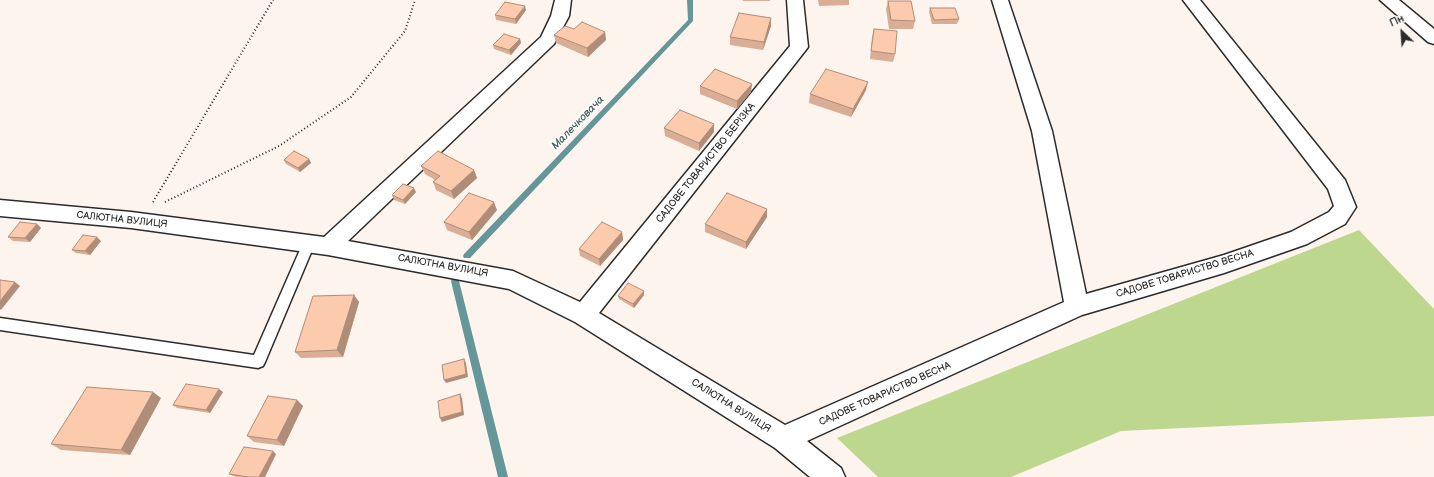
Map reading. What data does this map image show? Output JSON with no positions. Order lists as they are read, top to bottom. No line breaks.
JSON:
{"streets":{"street":["САДОВЕ ТОВАРИСТВО БЕРІЗКА","САЛЮТНА ВУЛИЦЯ","САДОВЕ ТОВАРИСТВО ВЕСНА"]},"crossings":[["САДОВЕ ТОВАРИСТВО БЕРІЗКА","САЛЮТНА ВУЛИЦЯ"],["САЛЮТНА ВУЛИЦЯ","САДОВЕ ТОВАРИСТВО ВЕСНА"]],"water":["Малечковача"],"north":"top left"}
